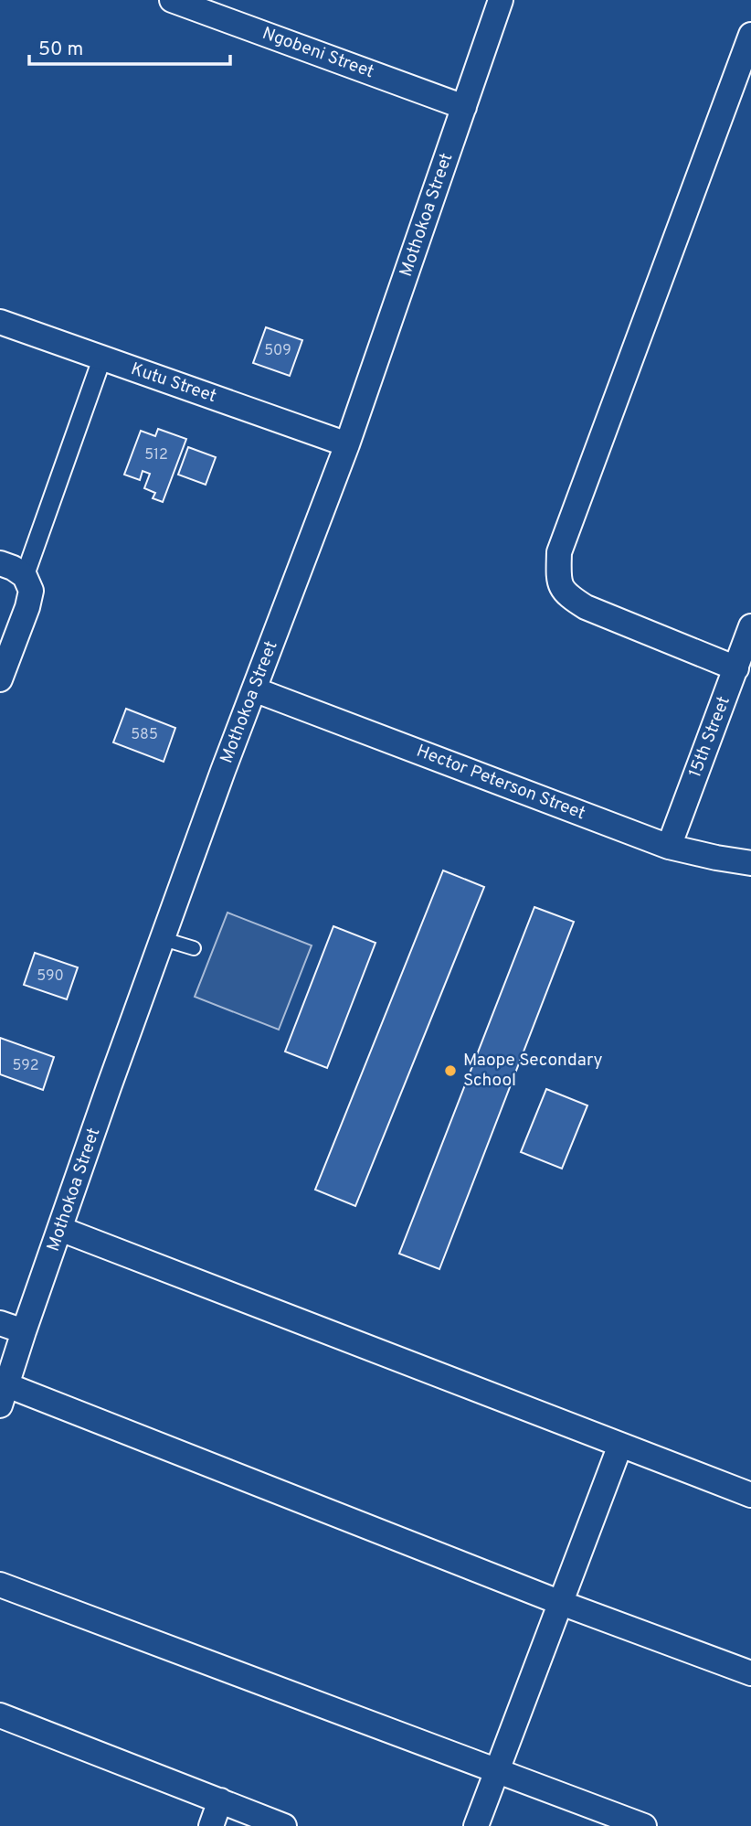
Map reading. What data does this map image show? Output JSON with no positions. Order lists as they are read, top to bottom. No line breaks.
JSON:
{"streets":{"street":["Ngobeni Street","Mothokoa Street","Kutu Street","15th Street","Hector Peterson Street"]},"crossings":[["Ngobeni Street","Mothokoa Street"],["Mothokoa Street","Kutu Street"],["Mothokoa Street","Hector Peterson Street"],["15th Street","Hector Peterson Street"]],"places":["Maope Secondary School"],"house_numbers":["509","512","585","590","592"],"scale_bar":"50 m"}
